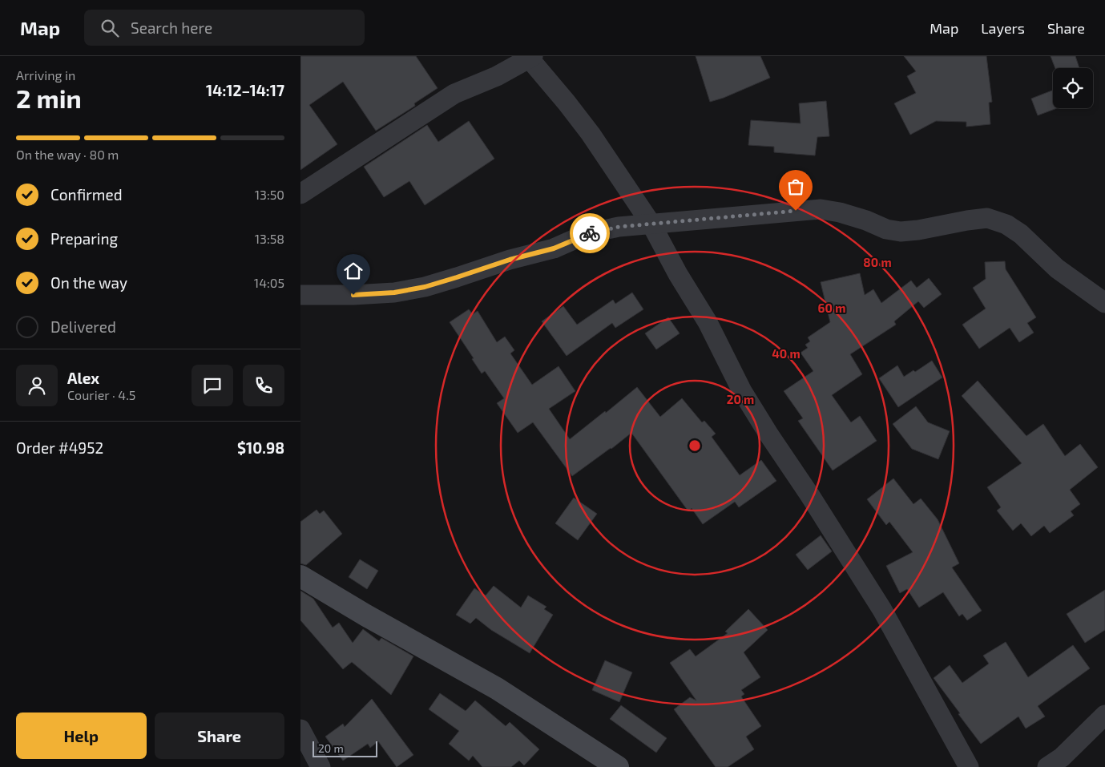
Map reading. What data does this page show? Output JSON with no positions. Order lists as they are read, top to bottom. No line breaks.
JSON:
{"scale_bar":"20 m","page":{"header":"Map","search":"Search here","nav":["Map","Layers","Share"],"heading":["2 min","Arriving in","14:12–14:17"],"panel":["Alex","Courier · 4.5","Order #4952","$10.98"],"bar":"On the way · 80 m","list":[["Confirmed","13:50"],["Preparing","13:58"],["On the way","14:05"],"Delivered"],"buttons":["Help","Share"],"scale":"20 m"},"rings":["80 m","60 m","40 m","20 m"]}
